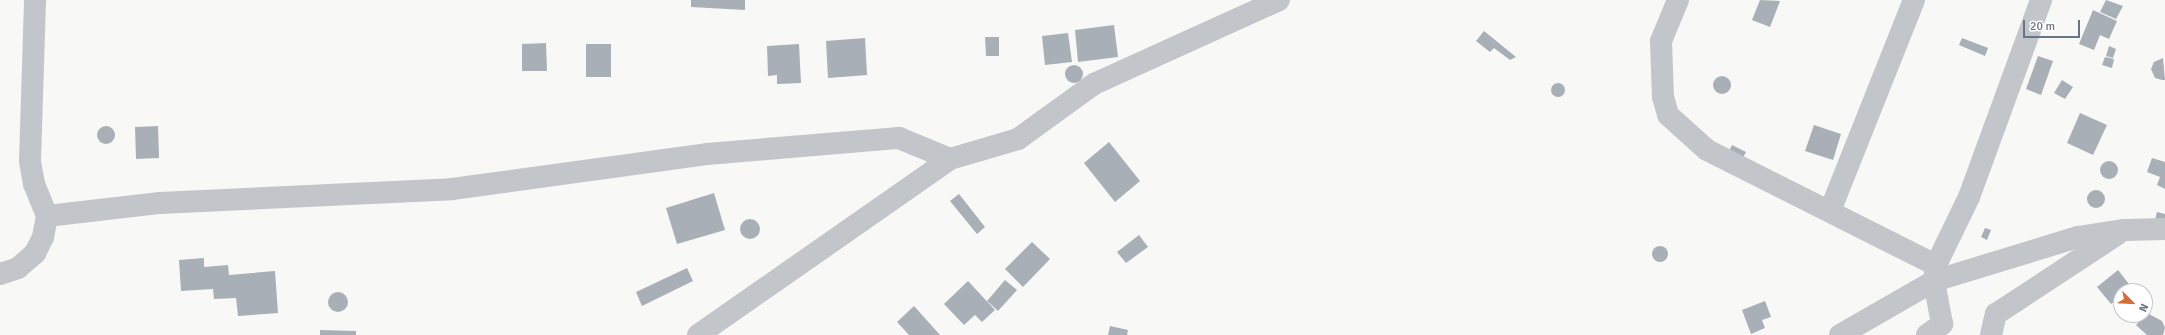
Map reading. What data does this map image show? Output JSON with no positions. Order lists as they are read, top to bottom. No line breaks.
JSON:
{"scale_bar":"20 m","north":"bottom right"}
